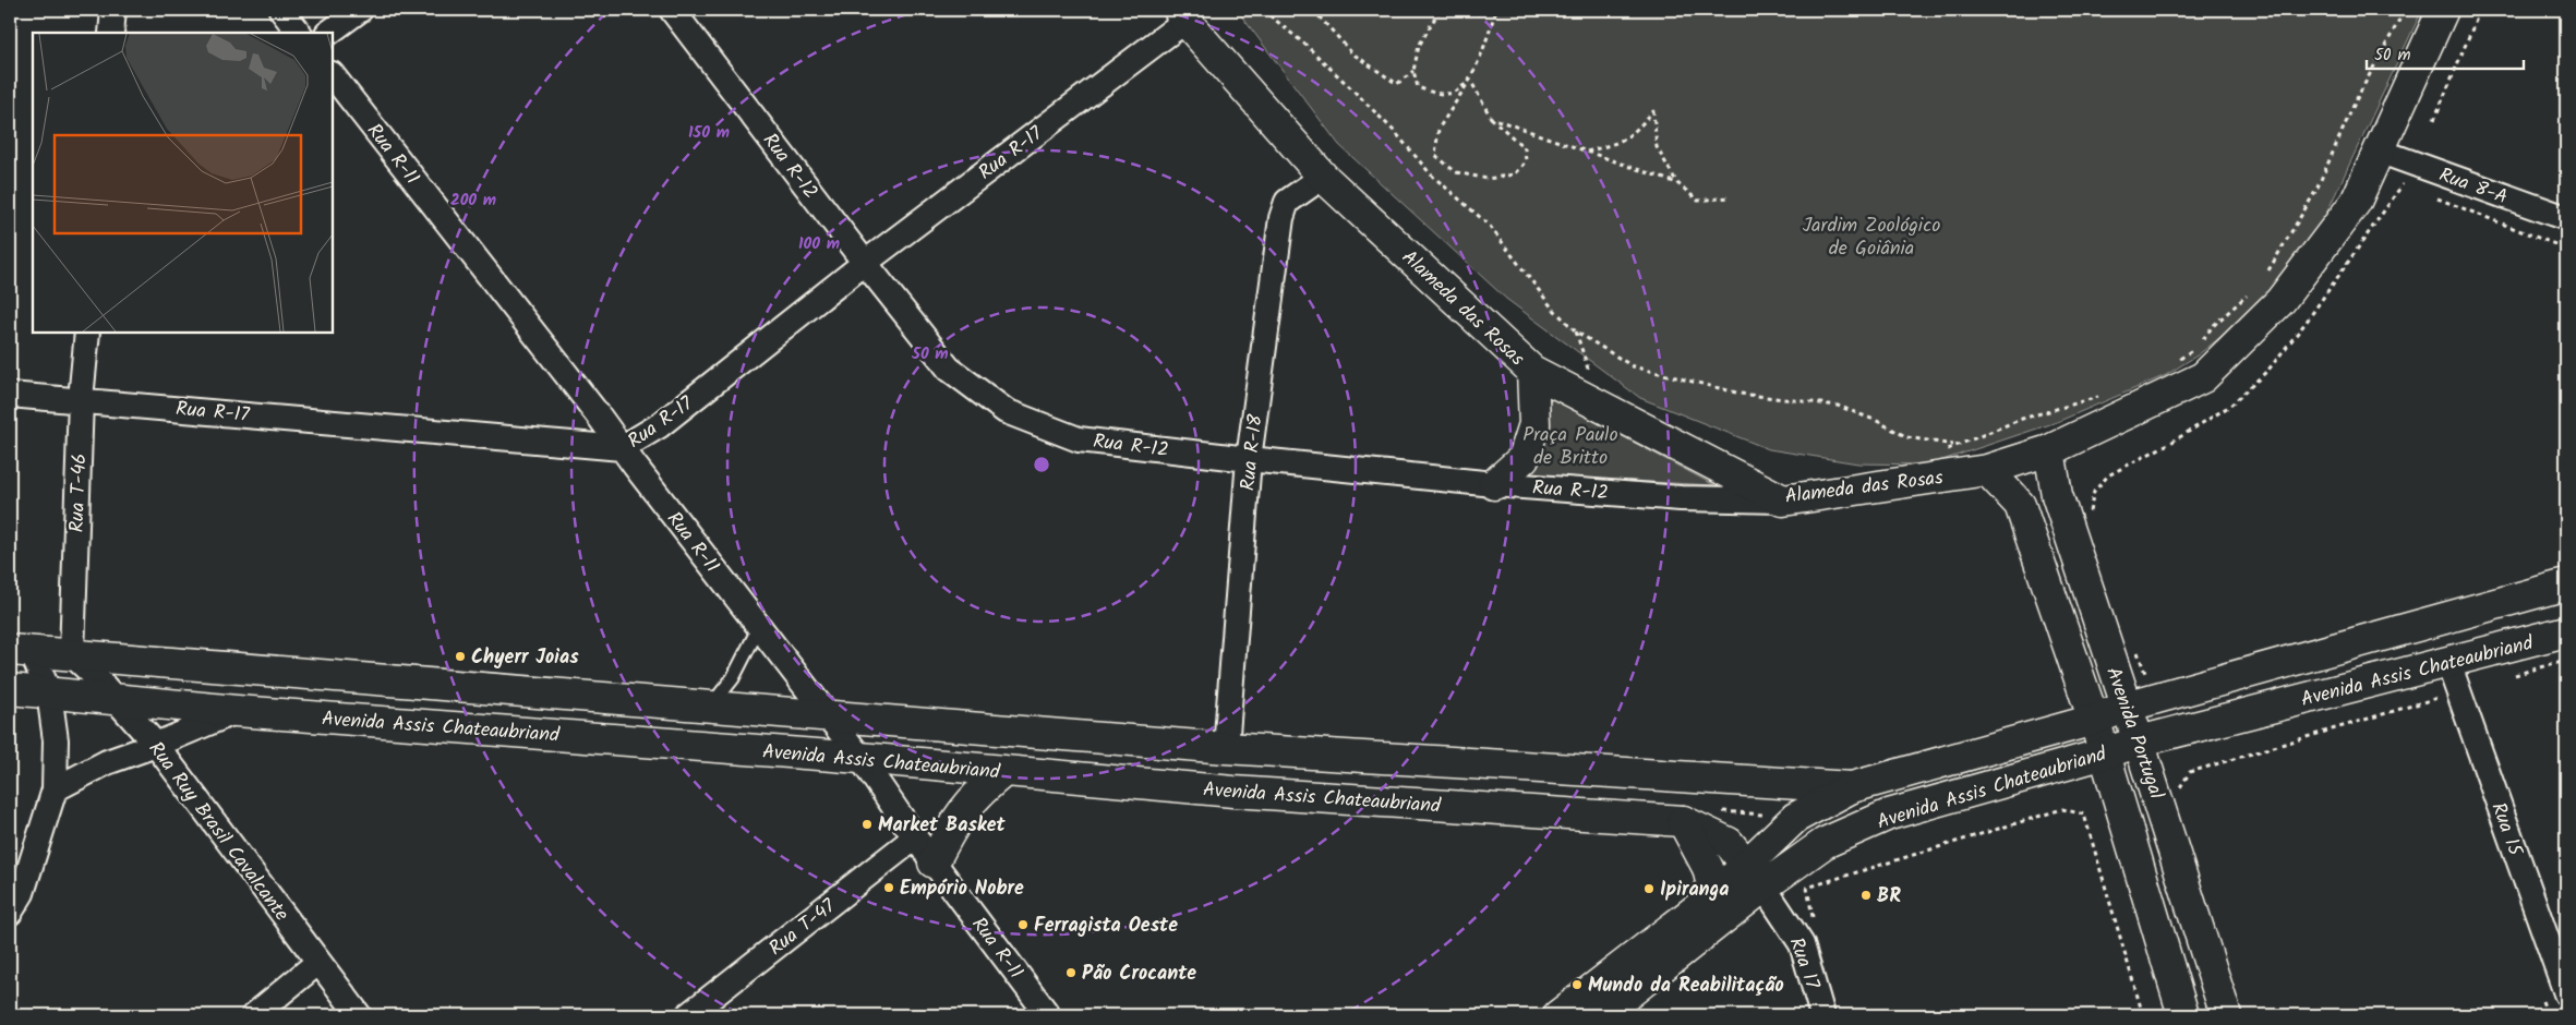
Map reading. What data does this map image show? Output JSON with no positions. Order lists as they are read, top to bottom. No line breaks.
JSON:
{"streets":{"main road":["Alameda das Rosas","Avenida Assis Chateaubriand","Avenida Portugal"],"street":["Rua R-17","Rua R-11","Rua R-12","Rua 8-A","Rua R-18","Rua T-46","Rua 15","Rua Ruy Brasil Cavalcante","Rua T-47","Rua 17"]},"crossings":[["Rua R-17","Rua R-11"],["Rua R-17","Rua R-12"],["Rua R-17","Alameda das Rosas"],["Rua R-17","Rua T-46"],["Rua R-11","Avenida Assis Chateaubriand"],["Rua R-11","Rua T-47"],["Rua R-12","Alameda das Rosas"],["Rua R-12","Rua R-18"],["Rua 8-A","Alameda das Rosas"],["Alameda das Rosas","Rua R-18"],["Alameda das Rosas","Avenida Portugal"],["Rua R-18","Avenida Assis Chateaubriand"],["Rua T-46","Avenida Assis Chateaubriand"],["Rua T-46","Rua Ruy Brasil Cavalcante"],["Avenida Assis Chateaubriand","Avenida Portugal"],["Avenida Assis Chateaubriand","Rua 15"],["Avenida Assis Chateaubriand","Rua Ruy Brasil Cavalcante"],["Avenida Assis Chateaubriand","Rua 17"]],"parks":["Jardim Zoológico de Goiânia","Praça Paulo de Britto"],"places":["Chyerr Joias","Market Basket","Empório Nobre","Ipiranga","BR","Ferragista Oeste","Pão Crocante","Mundo da Reabilitação"],"scale_bar":"50 m","rings":["150 m","200 m","100 m","50 m"]}
